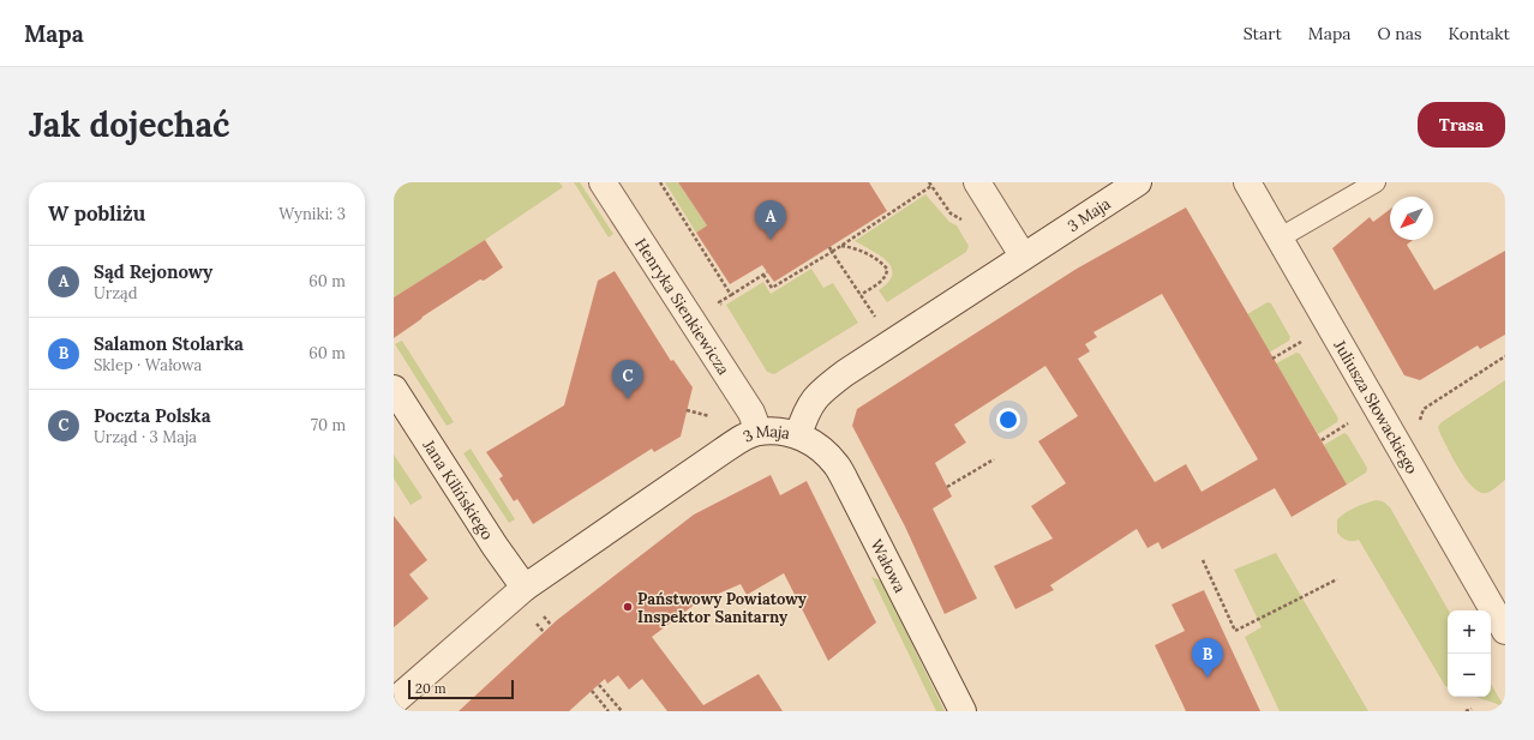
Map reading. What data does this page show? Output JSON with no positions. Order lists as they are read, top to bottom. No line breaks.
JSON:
{"streets":{"street":["3 Maja","Henryka Sienkiewicza","Juliusza Słowackiego","Jana Kilińskiego","Wałowa"]},"crossings":[["3 Maja","Henryka Sienkiewicza"],["3 Maja","Jana Kilińskiego"],["3 Maja","Wałowa"]],"places":["Państwowy Powiatowy Inspektor Sanitarny"],"scale_bar":"20 m","north":"bottom left","page":{"header":"Mapa","nav":["Start","Mapa","O nas","Kontakt"],"buttons":"Trasa","title":"Jak dojechać","heading":["W pobliżu","Wyniki: 3"],"pins":["A","C","B"],"list":[{"mark":"A","name":"Sąd Rejonowy","note":"Urząd","value":"60 m"},{"mark":"B","name":"Salamon Stolarka","note":"Sklep · Wałowa","value":"60 m"},{"mark":"C","name":"Poczta Polska","note":"Urząd · 3 Maja","value":"70 m"}],"map_buttons":["+","−"],"scale":"20 m"}}
